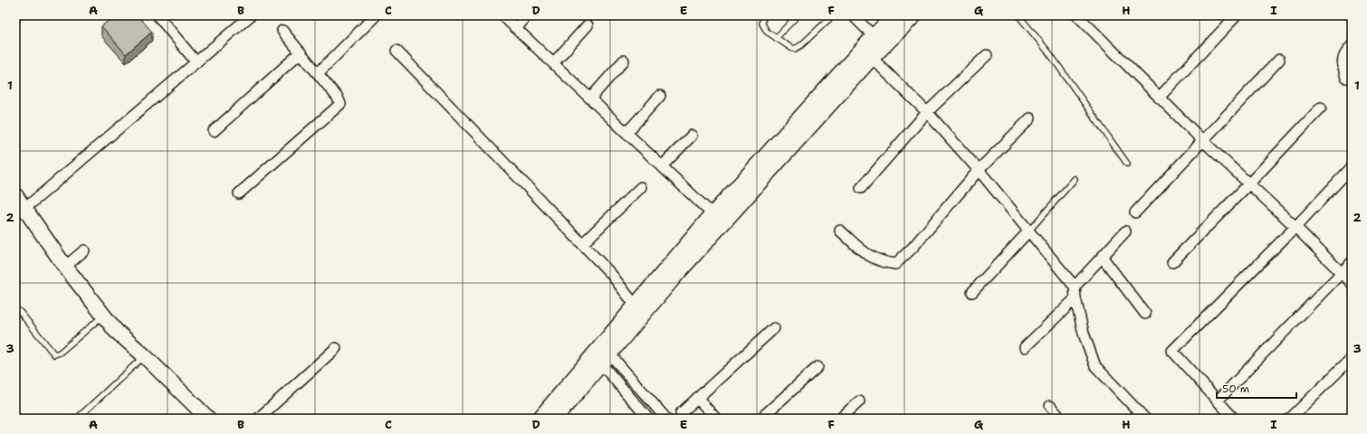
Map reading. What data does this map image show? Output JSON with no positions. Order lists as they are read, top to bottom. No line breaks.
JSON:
{"scale_bar":"50 m","grid":{"columns":["A","B","C","D","E","F","G","H","I"],"rows":["1","2","3"]}}
